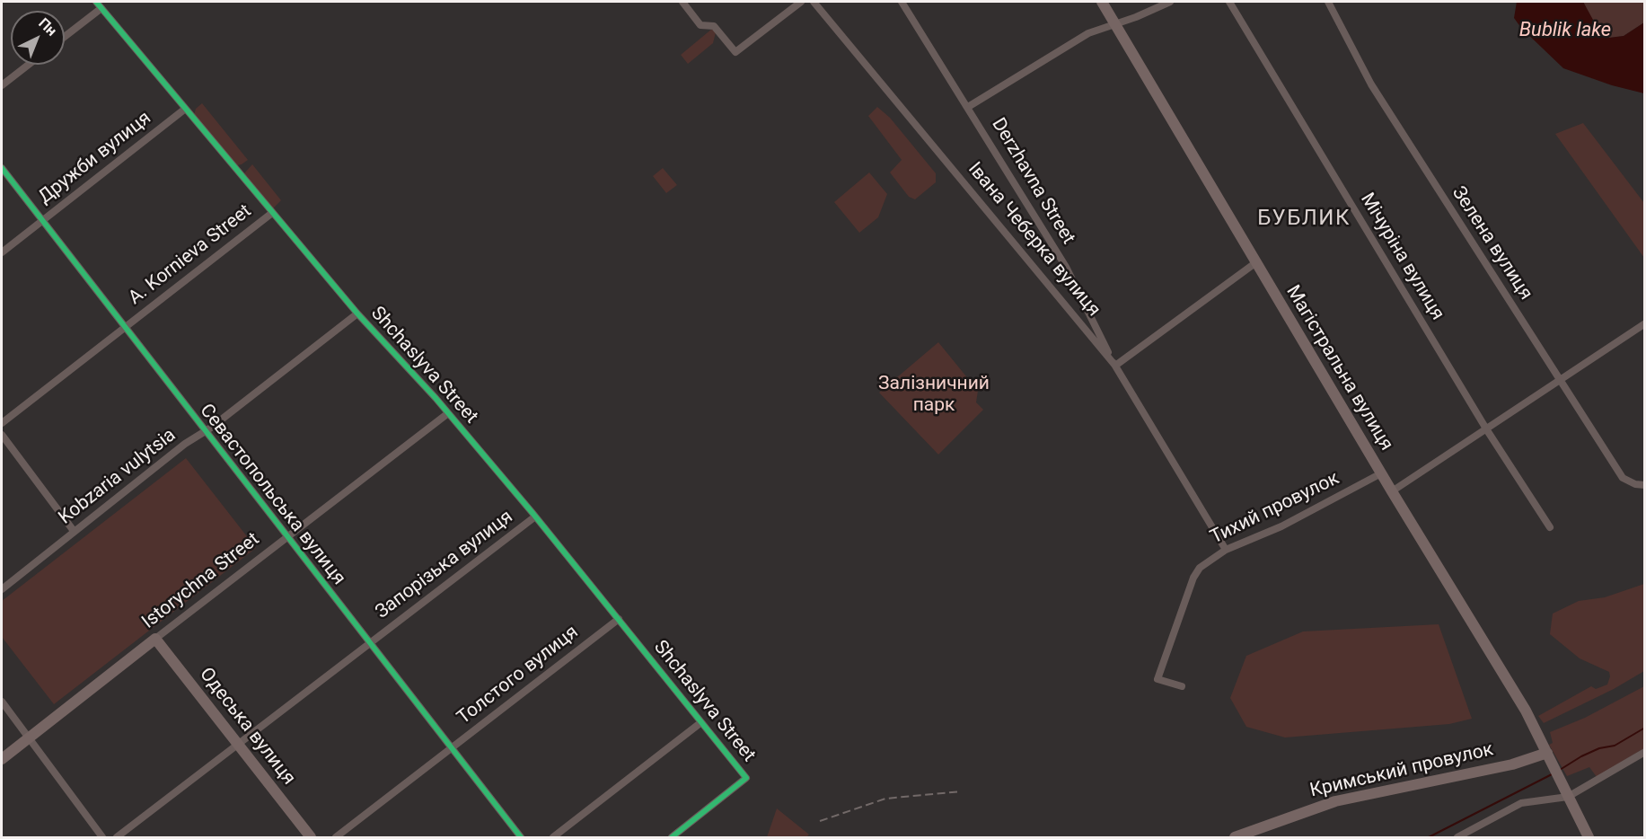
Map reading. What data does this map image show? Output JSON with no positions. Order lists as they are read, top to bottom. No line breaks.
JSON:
{"streets":{"main road":["Магістральна вулиця","Istorychna Street","Одеська вулиця","Кримський провулок"],"street":["Дружби вулиця","Derzhavna Street","Івана Чеберка вулиця","Зелена вулиця","A. Kornieva Street","Мічуріна вулиця","Shchaslyva Street","Kobzaria vulytsia","Севастопольська вулиця","Тихий провулок","Запорізька вулиця","Толстого вулиця"]},"crossings":[["Дружби вулиця","Shchaslyva Street"],["Дружби вулиця","Севастопольська вулиця"],["Derzhavna Street","Івана Чеберка вулиця"],["Derzhavna Street","Тихий провулок"],["A. Kornieva Street","Shchaslyva Street"],["A. Kornieva Street","Севастопольська вулиця"],["Shchaslyva Street","Kobzaria vulytsia"],["Shchaslyva Street","Запорізька вулиця"],["Shchaslyva Street","Istorychna Street"],["Shchaslyva Street","Толстого вулиця"],["Магістральна вулиця","Тихий провулок"],["Магістральна вулиця","Кримський провулок"],["Kobzaria vulytsia","Севастопольська вулиця"],["Севастопольська вулиця","Запорізька вулиця"],["Севастопольська вулиця","Istorychna Street"],["Севастопольська вулиця","Толстого вулиця"],["Запорізька вулиця","Одеська вулиця"],["Istorychna Street","Одеська вулиця"]],"districts":["БУБЛИК"],"water":["Bublik lake"],"parks":["Залізничний парк"],"north":"top right"}
